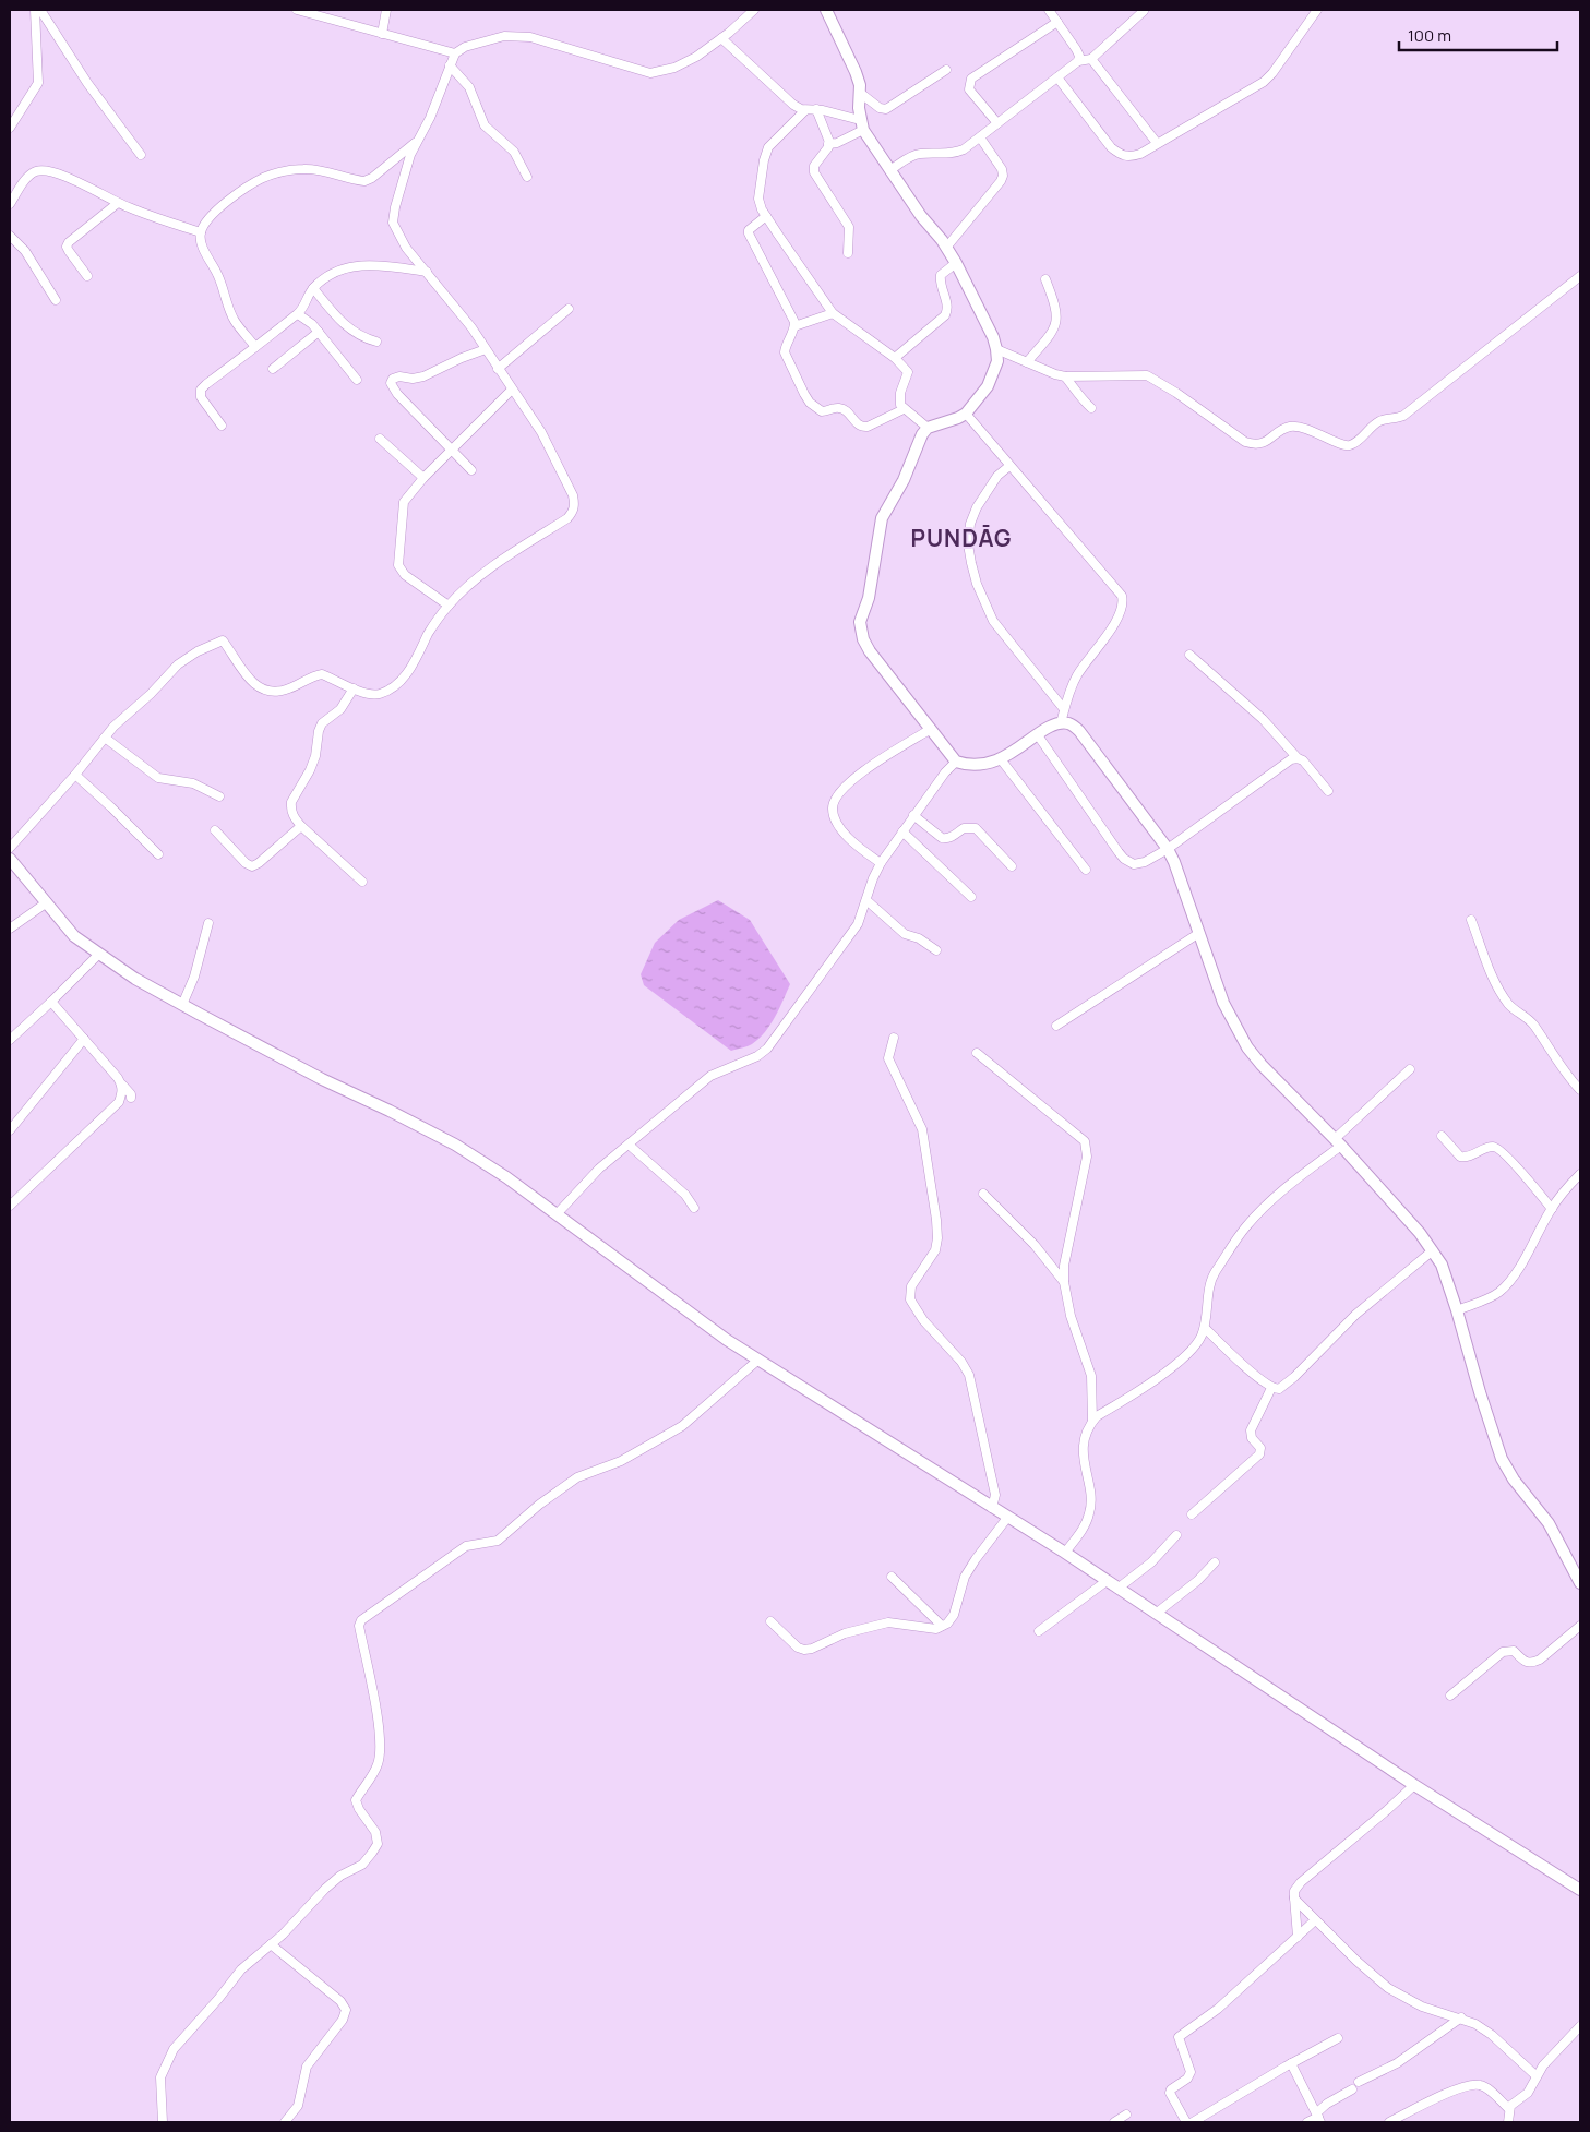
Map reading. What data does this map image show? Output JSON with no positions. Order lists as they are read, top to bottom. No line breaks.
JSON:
{"districts":["PUNDĀG"],"scale_bar":"100 m"}
